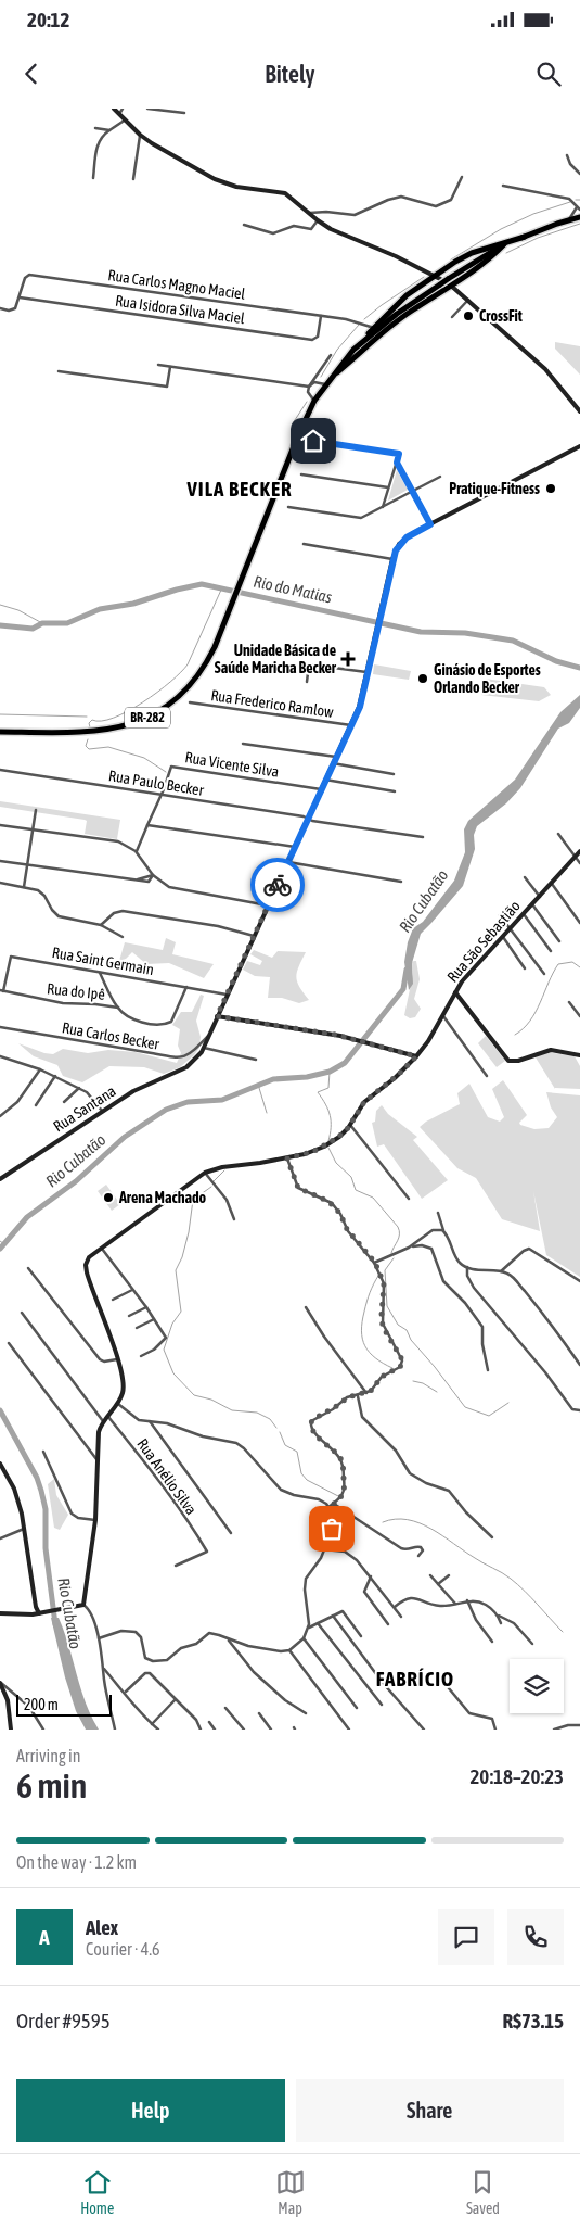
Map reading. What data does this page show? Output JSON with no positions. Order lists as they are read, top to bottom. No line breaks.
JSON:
{"streets":{"highway":["BR-282"],"main road":["Rua São Sebastião","Rua Santana"],"street":["Rua Carlos Magno Maciel","Rua Isidora Silva Maciel","Rua Frederico Ramlow","Rua Vicente Silva","Rua Paulo Becker","Rua Saint Germain","Rua do Ipê","Rua Carlos Becker","Rua Anélio Silva"]},"crossings":[["Rua Carlos Magno Maciel","Rua Isidora Silva Maciel"],["Rua Vicente Silva","Rua Paulo Becker"],["Rua Saint Germain","Rua do Ipê"]],"districts":["VILA BECKER","FABRÍCIO"],"water":["Rio do Matias","Rio Cubatão"],"places":{"other":["CrossFit","Pratique-Fitness","Ginásio de Esportes Orlando Becker","Arena Machado"],"health":["Unidade Básica de Saúde Maricha Becker"]},"scale_bar":"200 m","page":{"status":"20:12","header":"Bitely","scale":"200 m","heading":["6 min","Arriving in","20:18–20:23"],"panel":["Alex","Courier · 4.6","Order #9595","R$73.15"],"bar":"On the way · 1.2 km","round":"A","buttons":["Help","Share"],"tabs":["Home","Map","Saved"]}}
